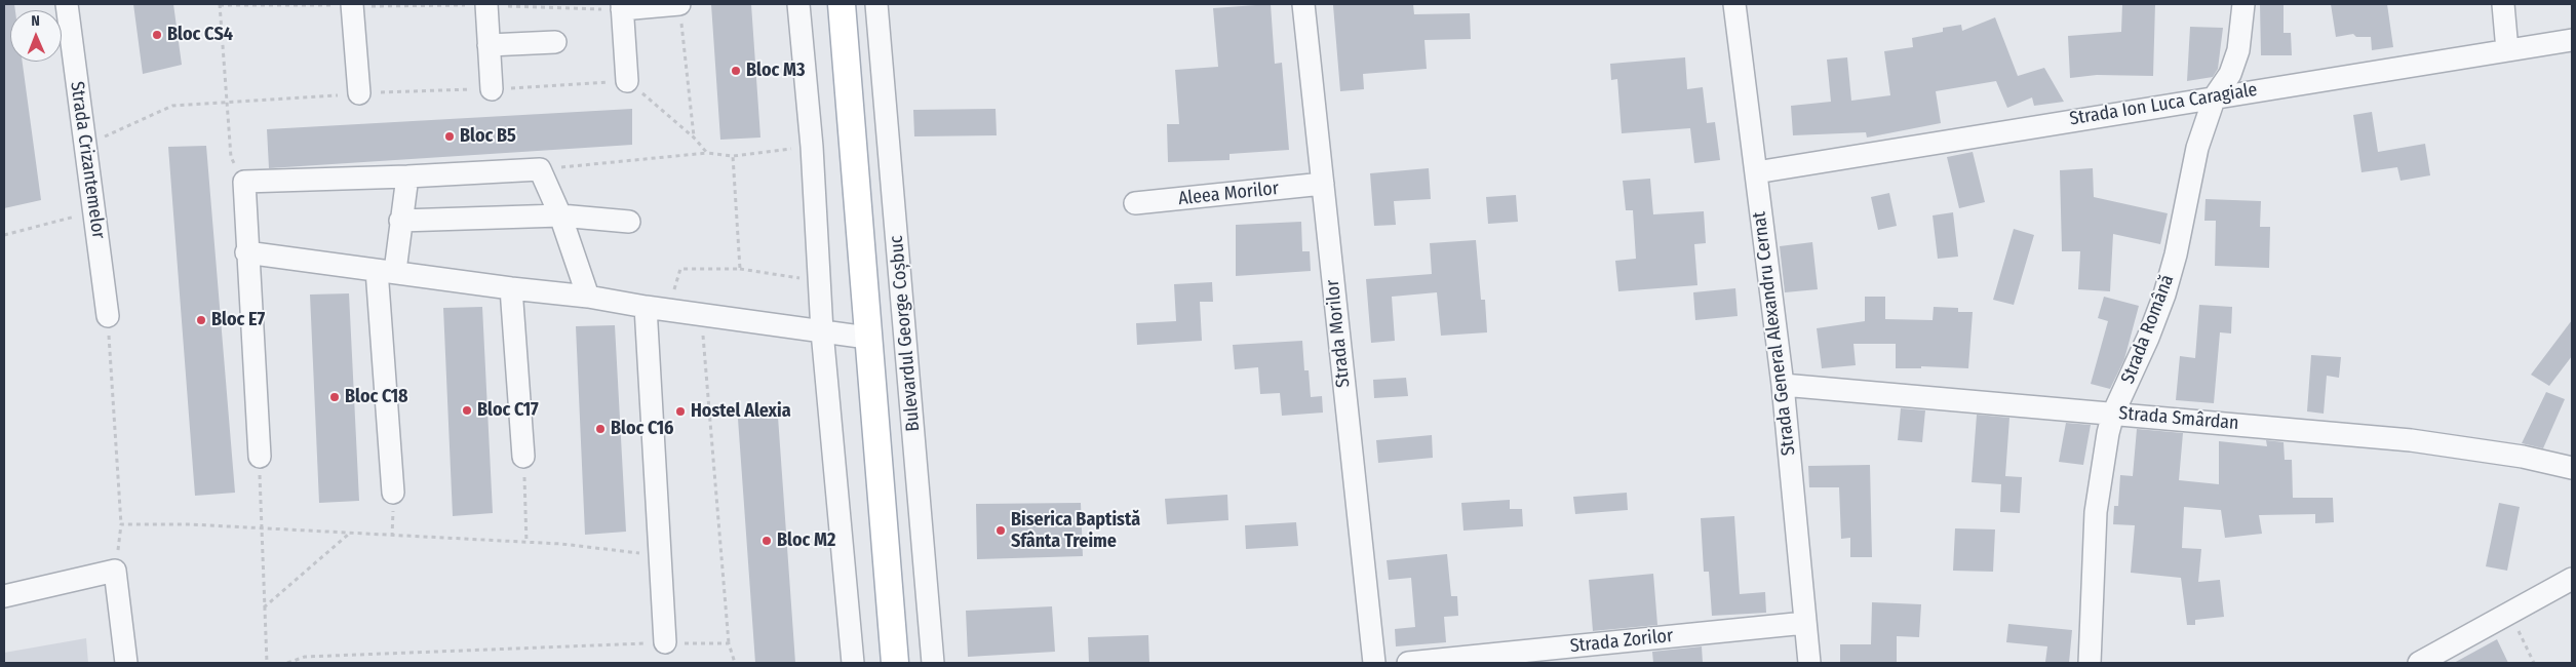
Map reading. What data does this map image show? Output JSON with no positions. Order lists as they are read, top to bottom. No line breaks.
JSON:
{"streets":{"main road":["Bulevardul George Coșbuc"],"street":["Strada Ion Luca Caragiale","Strada Crizantemelor","Aleea Morilor","Strada Română","Strada Morilor","Strada General Alexandru Cernat","Strada Smârdan","Strada Zorilor"]},"crossings":[["Strada Ion Luca Caragiale","Strada Română"],["Strada Ion Luca Caragiale","Strada General Alexandru Cernat"],["Aleea Morilor","Strada Morilor"],["Strada Română","Strada Smârdan"],["Strada General Alexandru Cernat","Strada Smârdan"],["Strada General Alexandru Cernat","Strada Zorilor"]],"places":["Bloc CS4","Bloc M3","Bloc B5","Bloc E7","Bloc C18","Bloc C17","Hostel Alexia","Bloc C16","Biserica Baptistă Sfânta Treime","Bloc M2"],"north":"top"}
